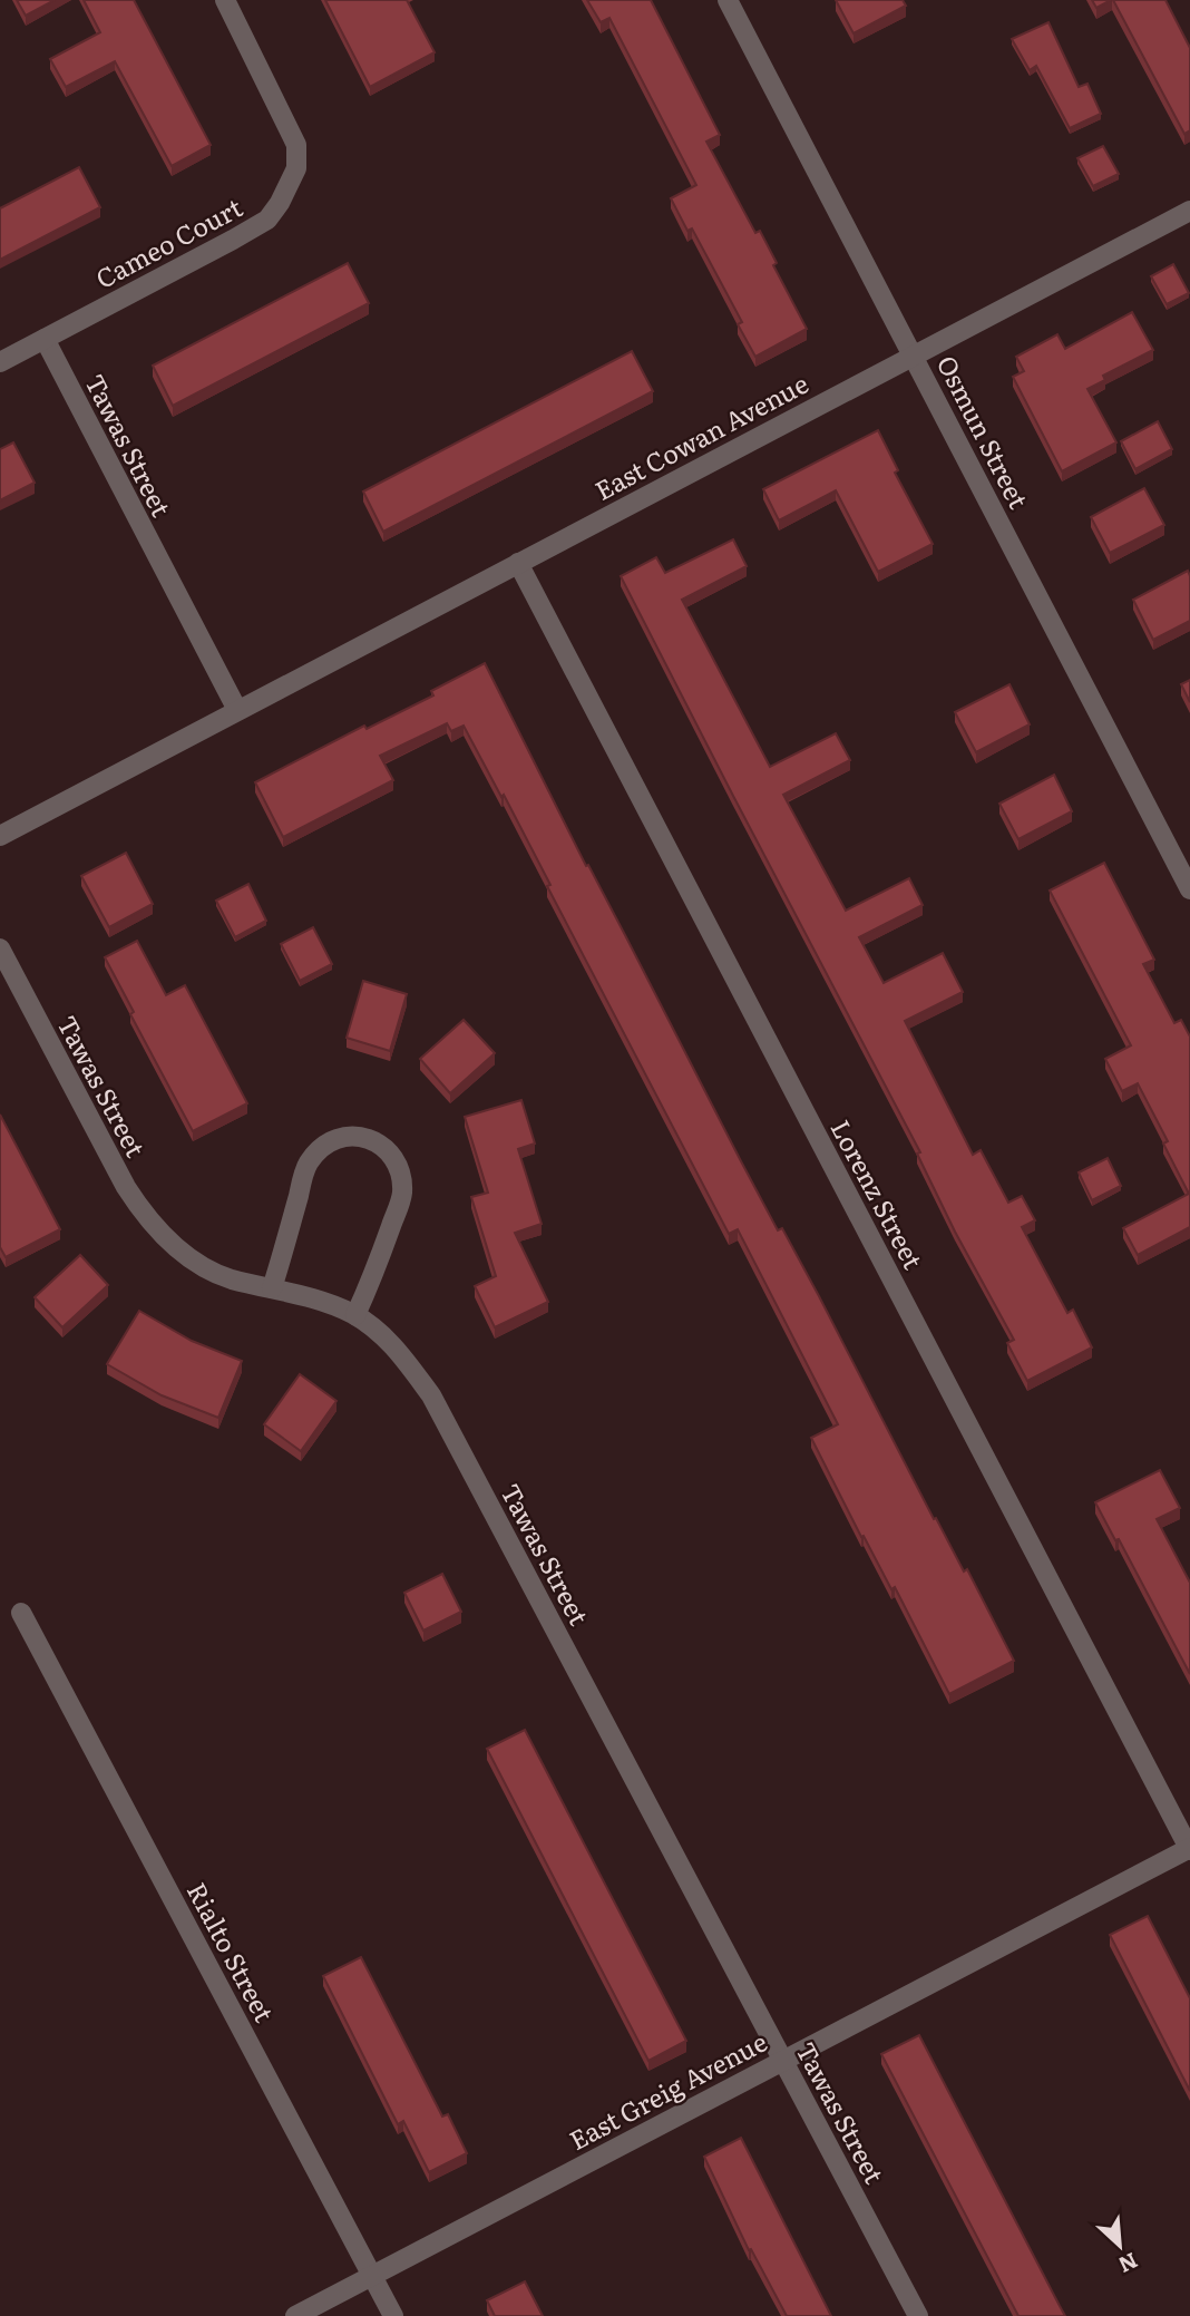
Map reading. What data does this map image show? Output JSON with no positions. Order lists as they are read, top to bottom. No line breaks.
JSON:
{"streets":{"street":["Cameo Court","Osmun Street","East Cowan Avenue","Tawas Street","Lorenz Street","Rialto Street","East Greig Avenue"]},"crossings":[["Cameo Court","Tawas Street"],["Osmun Street","East Cowan Avenue"],["East Cowan Avenue","Tawas Street"],["East Cowan Avenue","Lorenz Street"],["Tawas Street","East Greig Avenue"],["Lorenz Street","East Greig Avenue"],["Rialto Street","East Greig Avenue"]],"north":"bottom right"}
